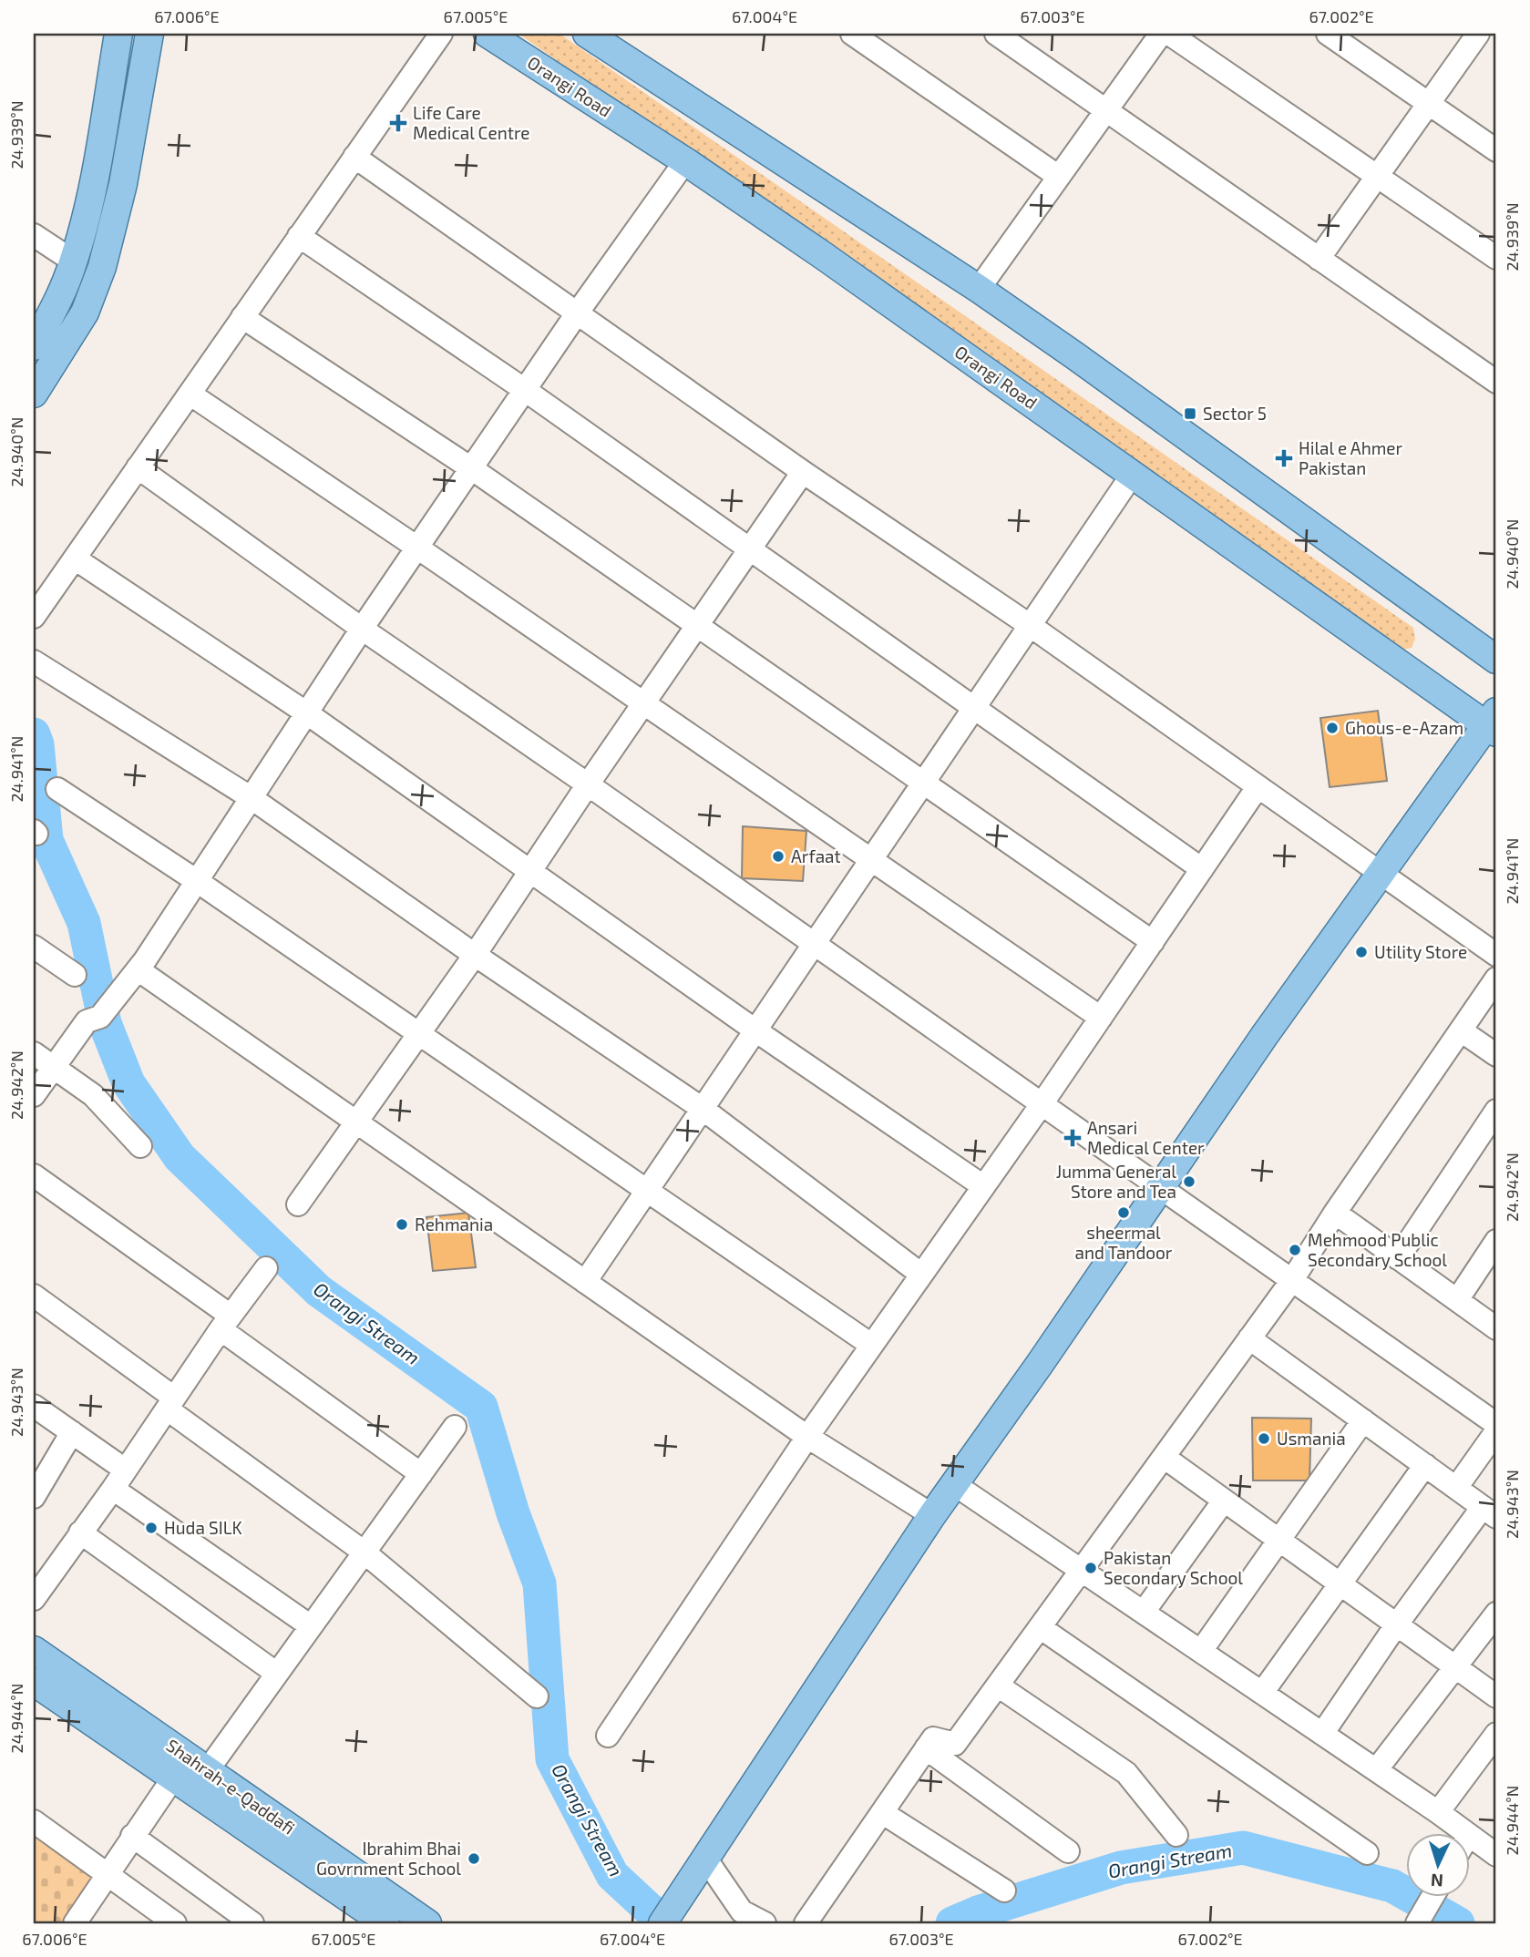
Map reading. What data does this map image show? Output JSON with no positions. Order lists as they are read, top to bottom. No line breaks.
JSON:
{"streets":{"main road":["Orangi Road","Shahrah-e-Qaddafi"]},"water":["Orangi Stream"],"places":{"health":["Life Care Medical Centre","Hilal e Ahmer Pakistan","Ansari Medical Center"],"transit":["Sector 5"],"other":["Ghous-e-Azam","Arfaat","Utility Store","Jumma General Store and Tea","sheermal and Tandoor","Rehmania","Mehmood Public Secondary School","Usmania","Huda SILK","Pakistan Secondary School","Ibrahim Bhai Govrnment School"]},"north":"bottom","coordinates":["67.006°E","67.005°E","67.004°E","67.003°E","67.002°E","24.939°N","24.940°N","24.941°N","24.942°N","24.943°N","24.944°N"]}
